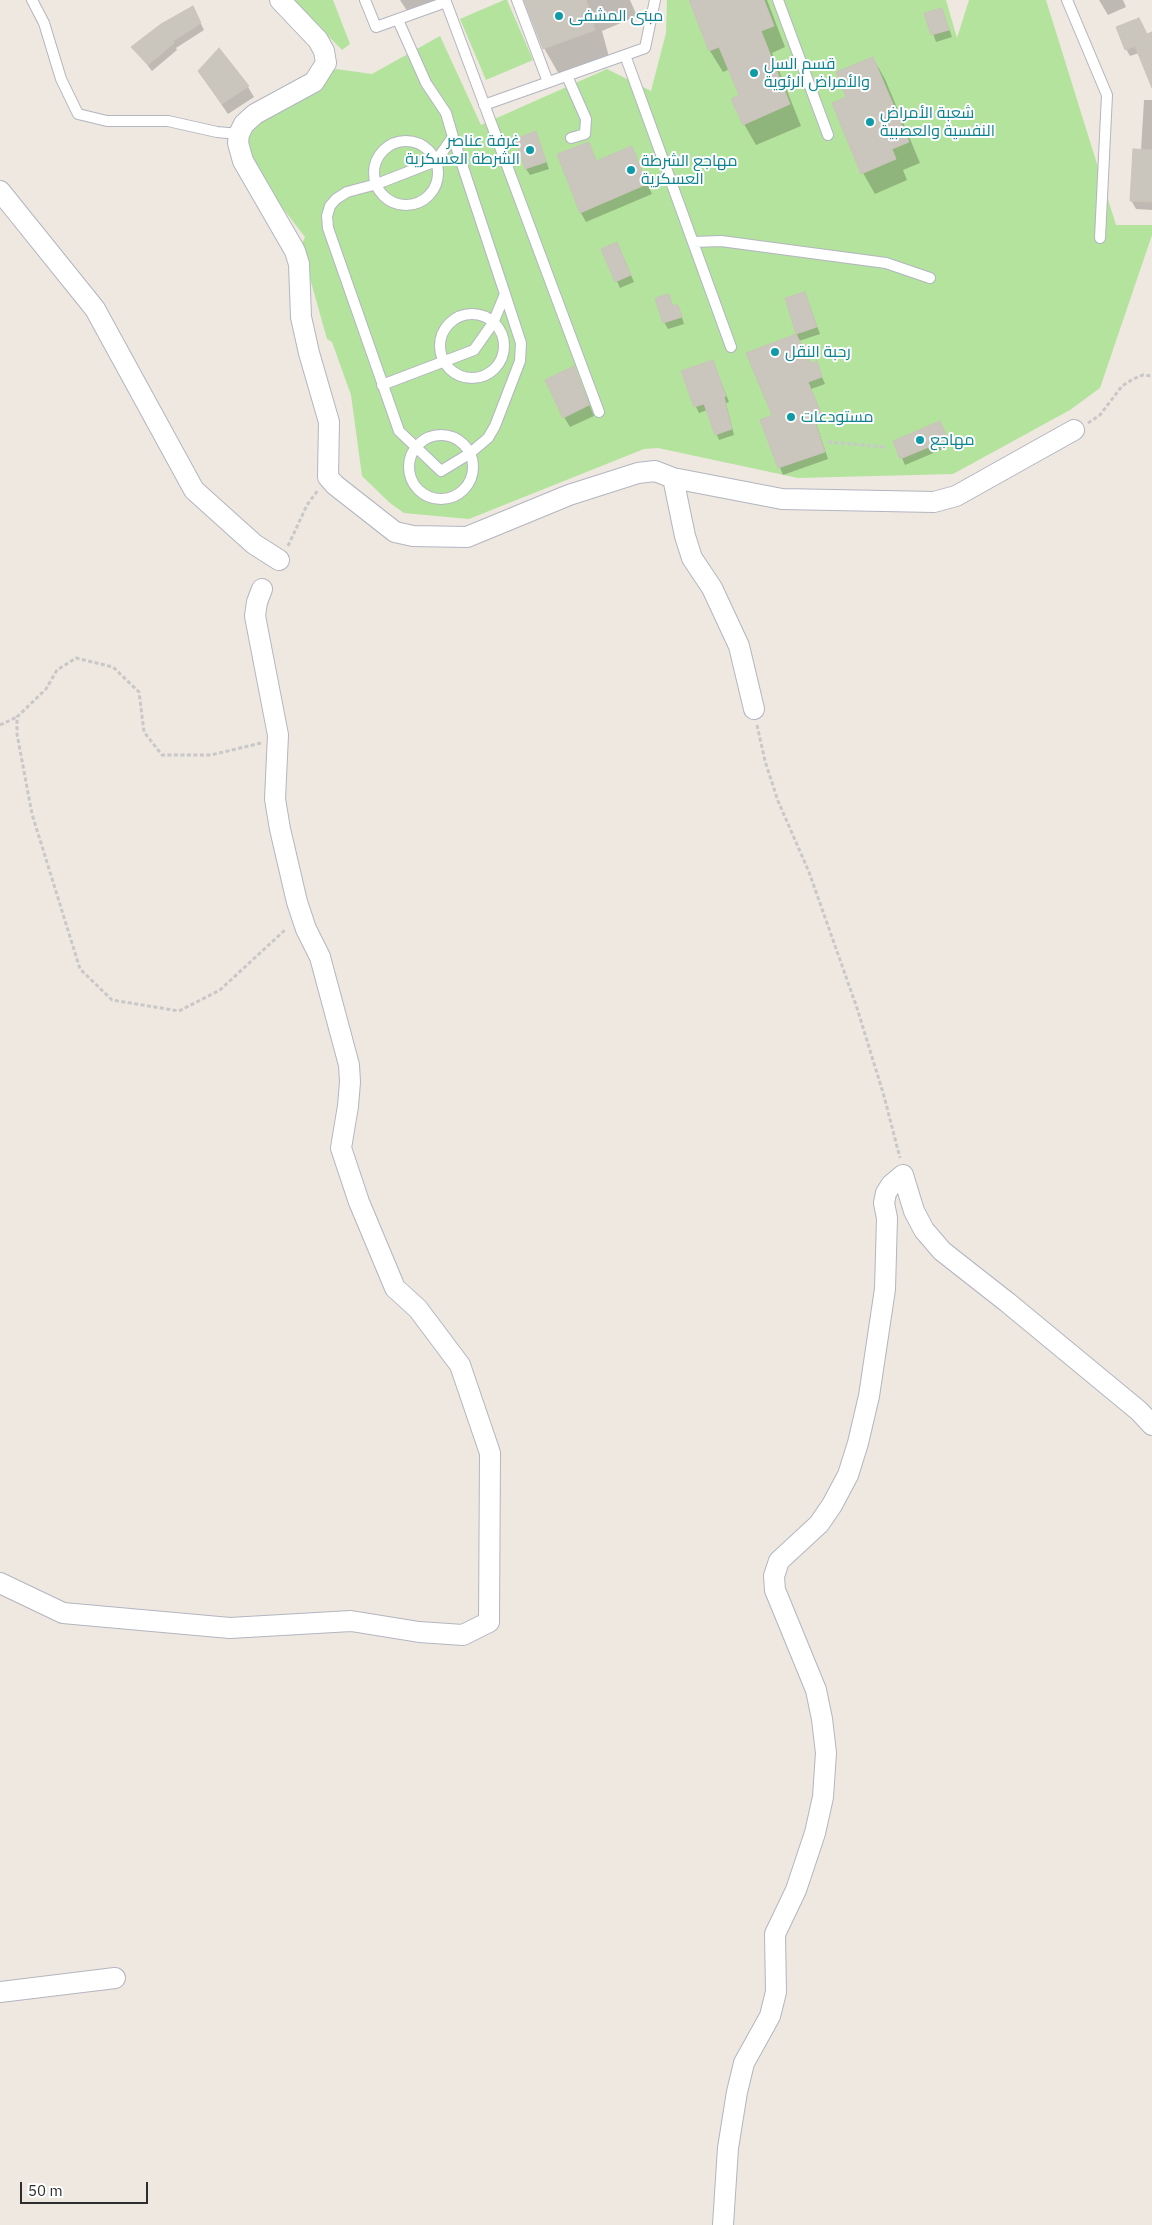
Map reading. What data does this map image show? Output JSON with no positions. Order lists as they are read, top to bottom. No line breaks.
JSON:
{"places":["مبنى المشفى","قسم السل والأمراض الرئوية","شعبة الأمراض النفسية والعصبية","غرفة عناصر الشرطة العسكرية","مهاجع الشرطة العسكرية","رحبة النقل","مستودعات","مهاجع"],"scale_bar":"50 m"}
